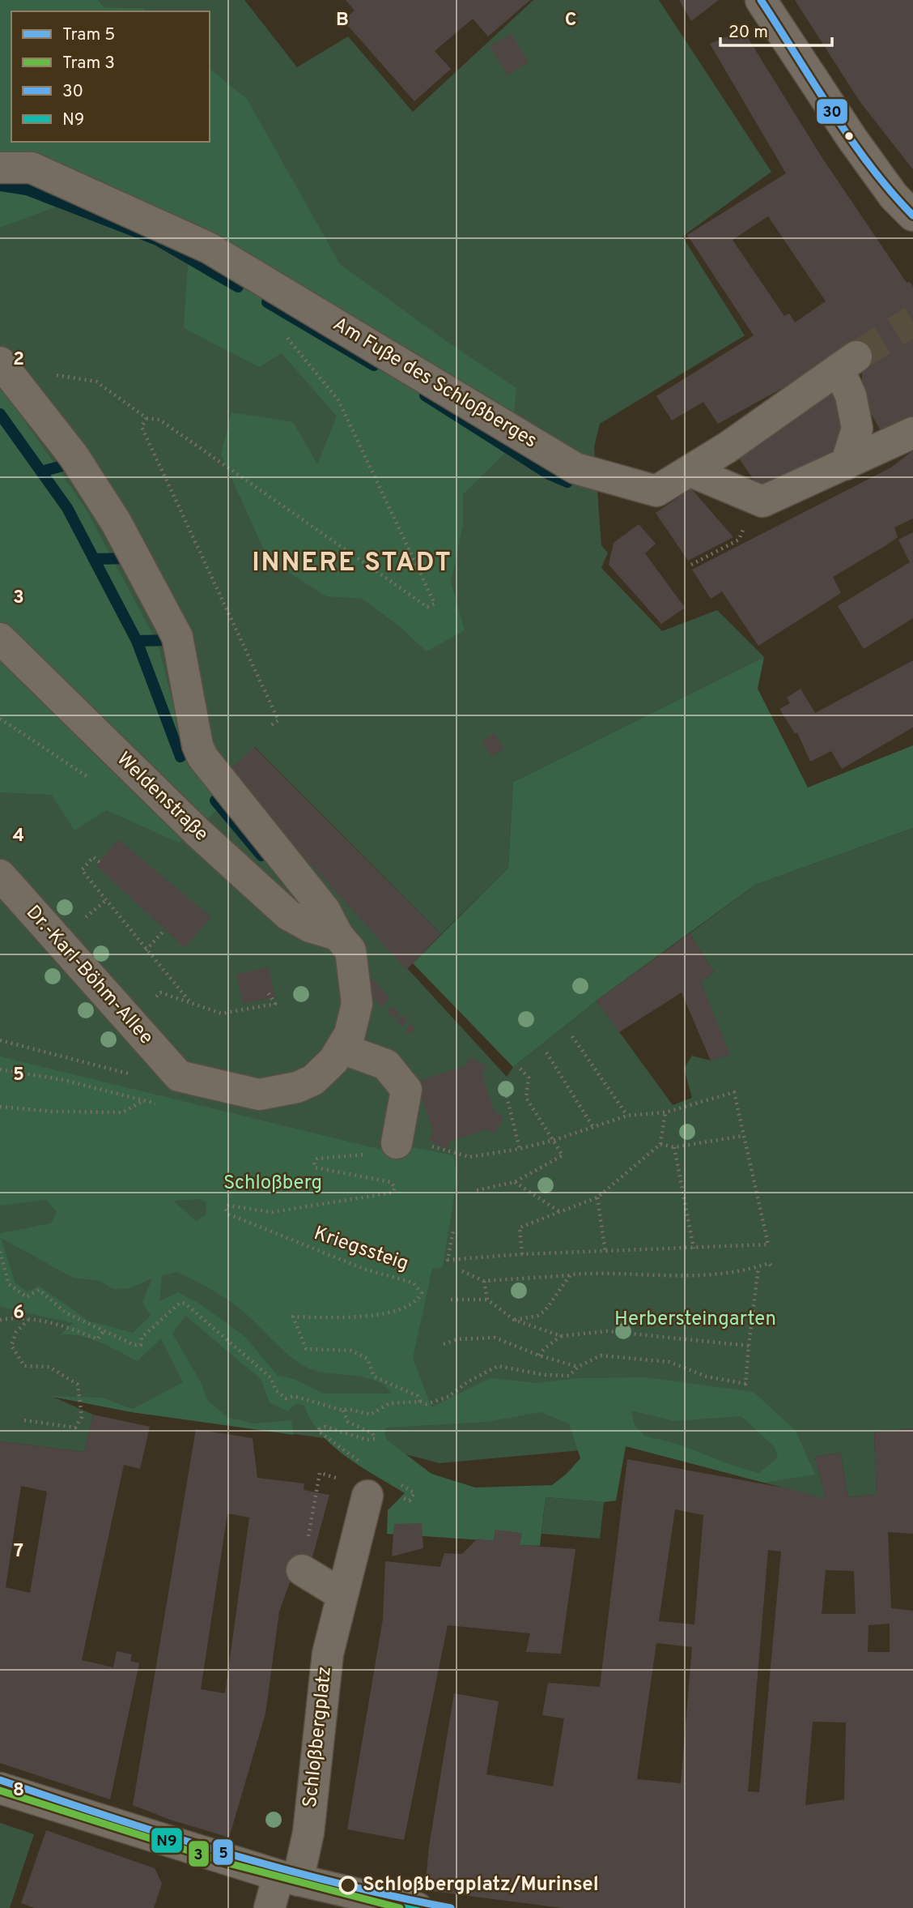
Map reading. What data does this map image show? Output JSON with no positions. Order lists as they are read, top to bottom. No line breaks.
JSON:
{"streets":{"street":["Am Fuße des Schloßberges","Weldenstraße","Dr.-Karl-Böhm-Allee","Schloßbergplatz"],"path":["Kriegssteig"]},"districts":["INNERE STADT"],"parks":["Schloßberg","Herbersteingarten"],"places":["Schloßbergplatz/Murinsel"],"lines":["transit line 30","tram line 5","transit line N9","tram line 3"],"legend":["Tram 5","Tram 3","30","N9"],"scale_bar":"20 m","grid":{"columns":["B","C"],"rows":["2","3","4","5","6","7","8"]}}
